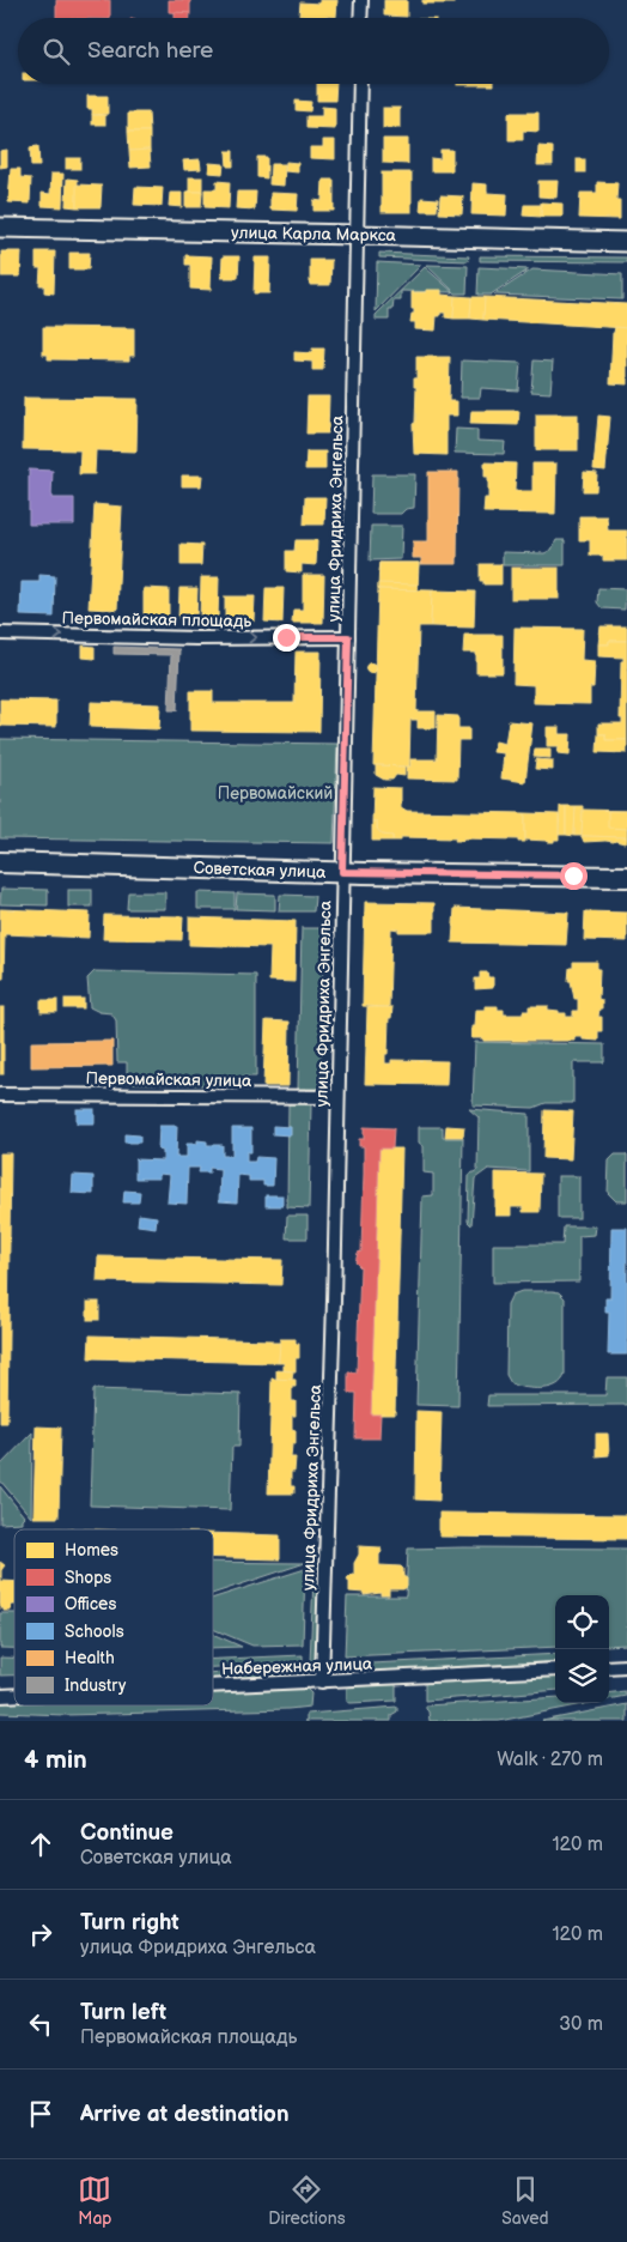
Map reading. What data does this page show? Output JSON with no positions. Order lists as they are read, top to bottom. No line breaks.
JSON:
{"streets":{"main road":["улица Карла Маркса","Советская улица"],"street":["улица Фридриха Энгельса","Первомайская площадь","Первомайская улица","Набережная улица"]},"crossings":[["улица Карла Маркса","улица Фридриха Энгельса"],["улица Фридриха Энгельса","Первомайская площадь"],["улица Фридриха Энгельса","Советская улица"],["улица Фридриха Энгельса","Первомайская улица"],["улица Фридриха Энгельса","Набережная улица"]],"one_way":["Первомайская площадь"],"parks":["Первомайский"],"legend":["Homes","Shops","Offices","Schools","Health","Industry"],"page":{"search":"Search here","heading":["4 min","Walk · 270 m"],"list":[["Continue","Советская улица","120 m"],["Turn right","улица Фридриха Энгельса","120 m"],["Turn left","Первомайская площадь","30 m"],"Arrive at destination"],"nav":["Map","Directions","Saved"]}}
